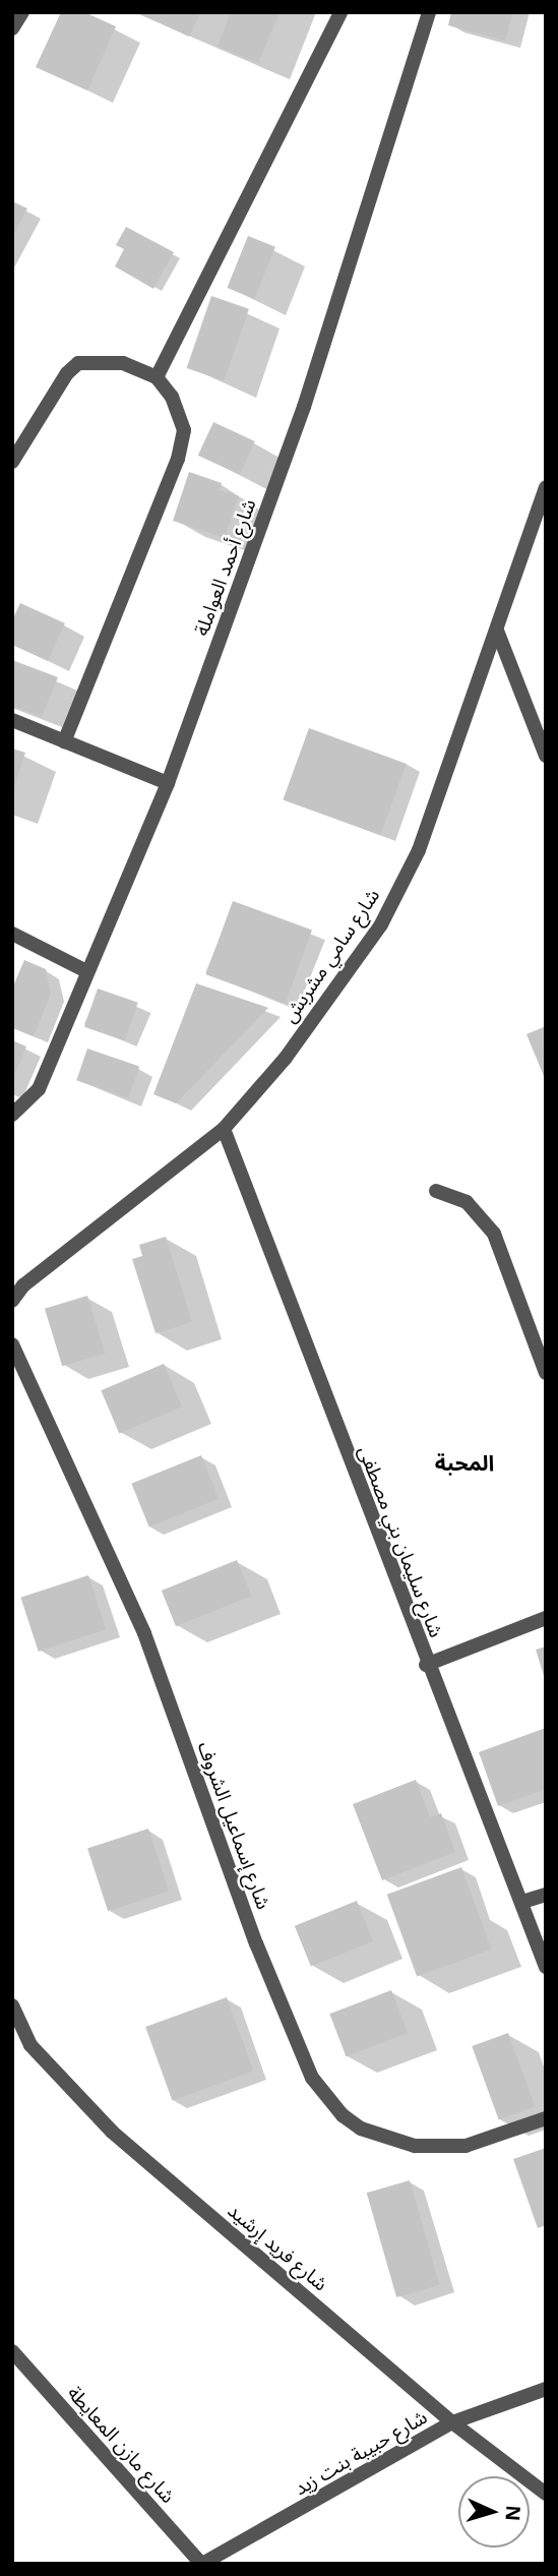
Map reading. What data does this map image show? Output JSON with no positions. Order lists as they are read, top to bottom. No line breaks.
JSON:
{"streets":{"street":["شارع أحمد العواملة","شارع سامي مشربش","شارع سليمان بني مصطفى","شارع إسماعيل الشروف","شارع فريد إرشيد","شارع مازن المعايطة","شارع حبيبة بنت زيد"]},"crossings":[["شارع سامي مشربش","شارع سليمان بني مصطفى"],["شارع فريد إرشيد","شارع حبيبة بنت زيد"],["شارع مازن المعايطة","شارع حبيبة بنت زيد"]],"districts":["المحبة"],"north":"right"}
